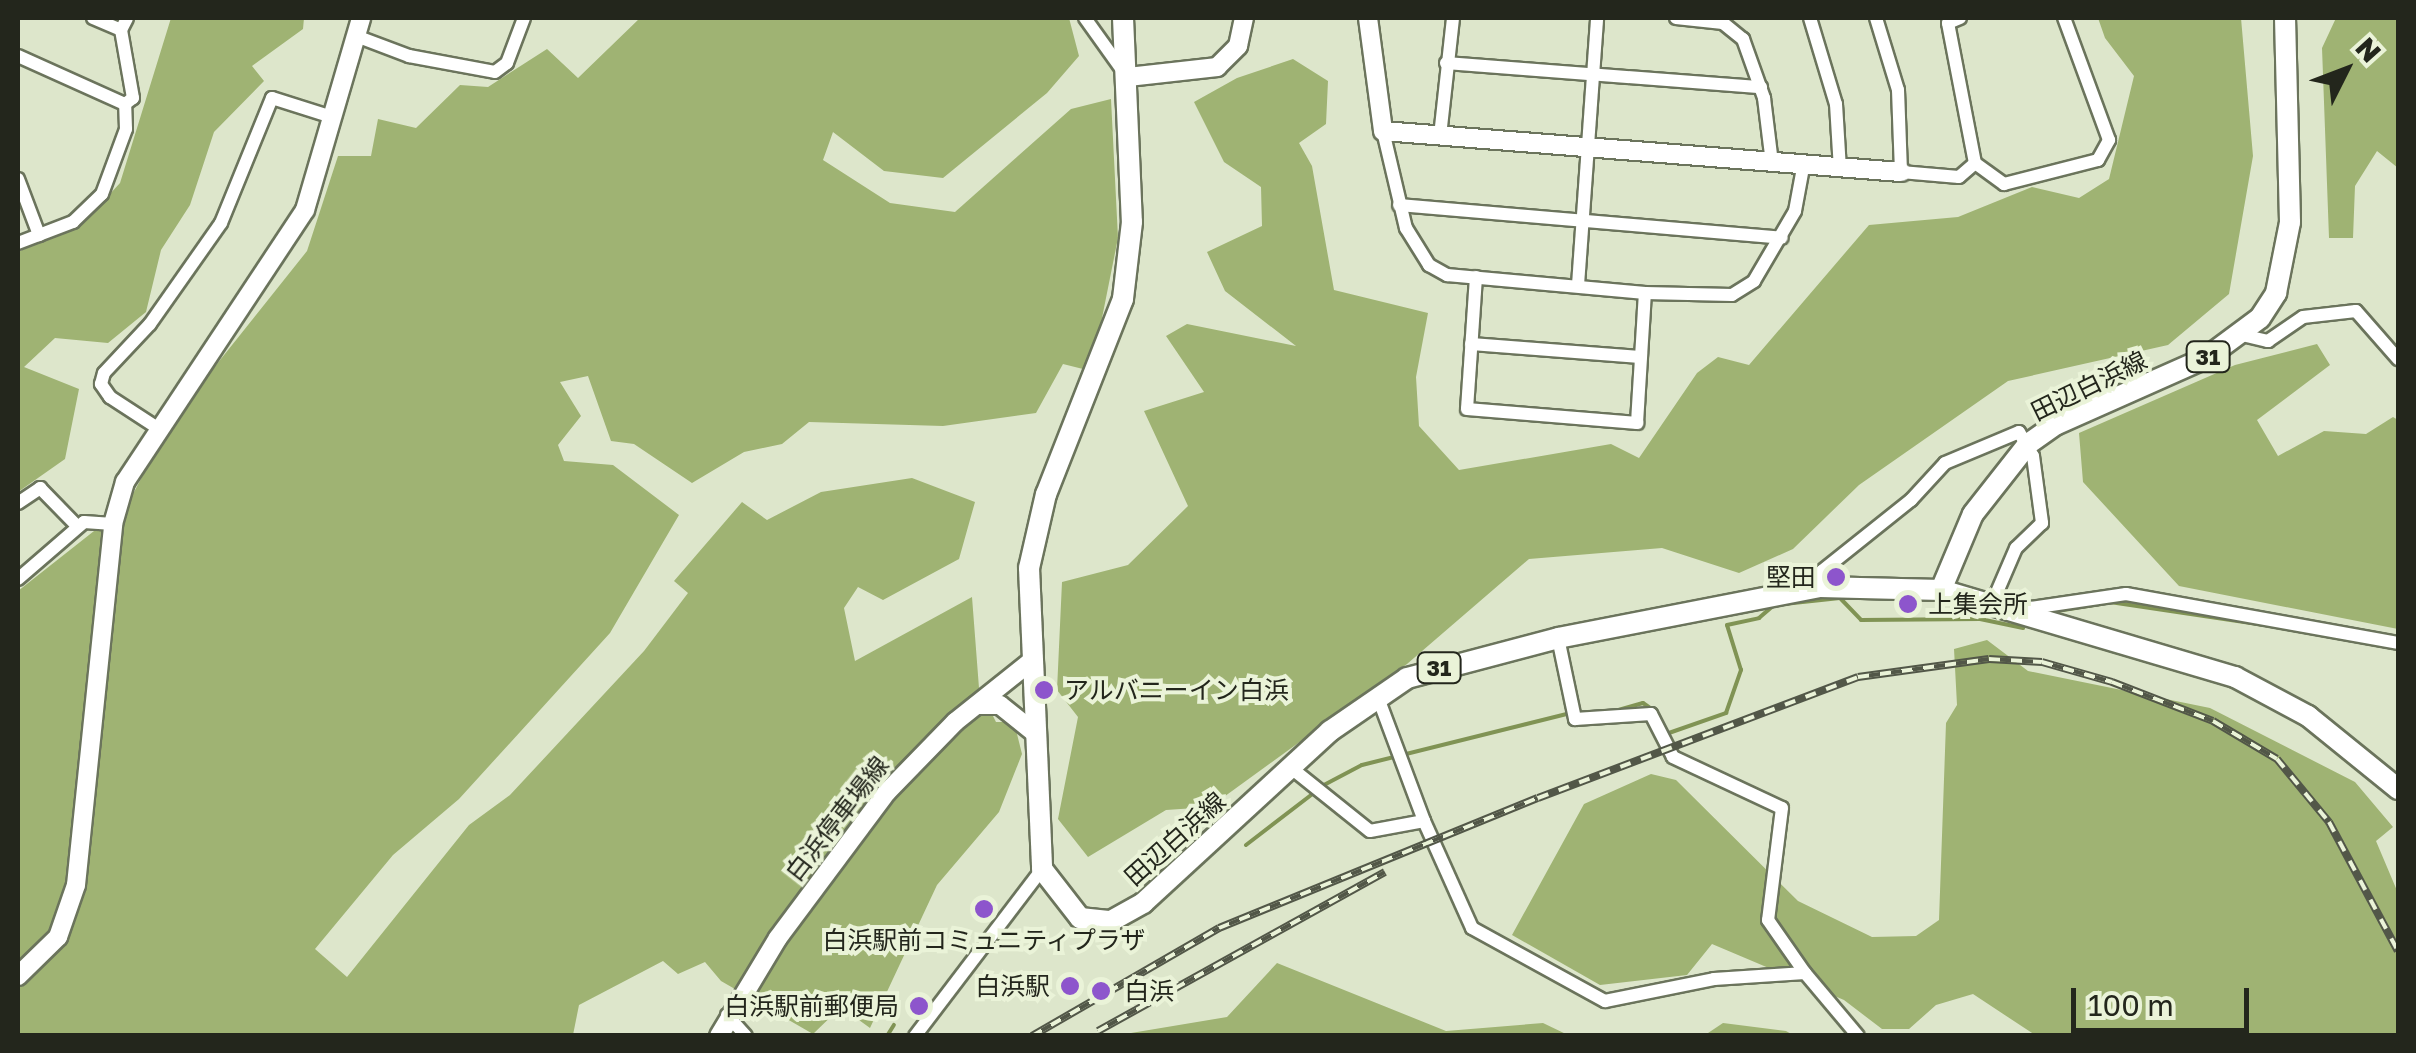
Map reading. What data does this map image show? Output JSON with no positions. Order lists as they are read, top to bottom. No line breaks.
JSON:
{"streets":{"main road":["31","田辺白浜線"],"street":["白浜停車場線"]},"places":["堅田","上集会所","アルバニーイン白浜","白浜駅前コミュニティプラザ","白浜駅","白浜","白浜駅前郵便局"],"scale_bar":"100 m","north":"top right"}
